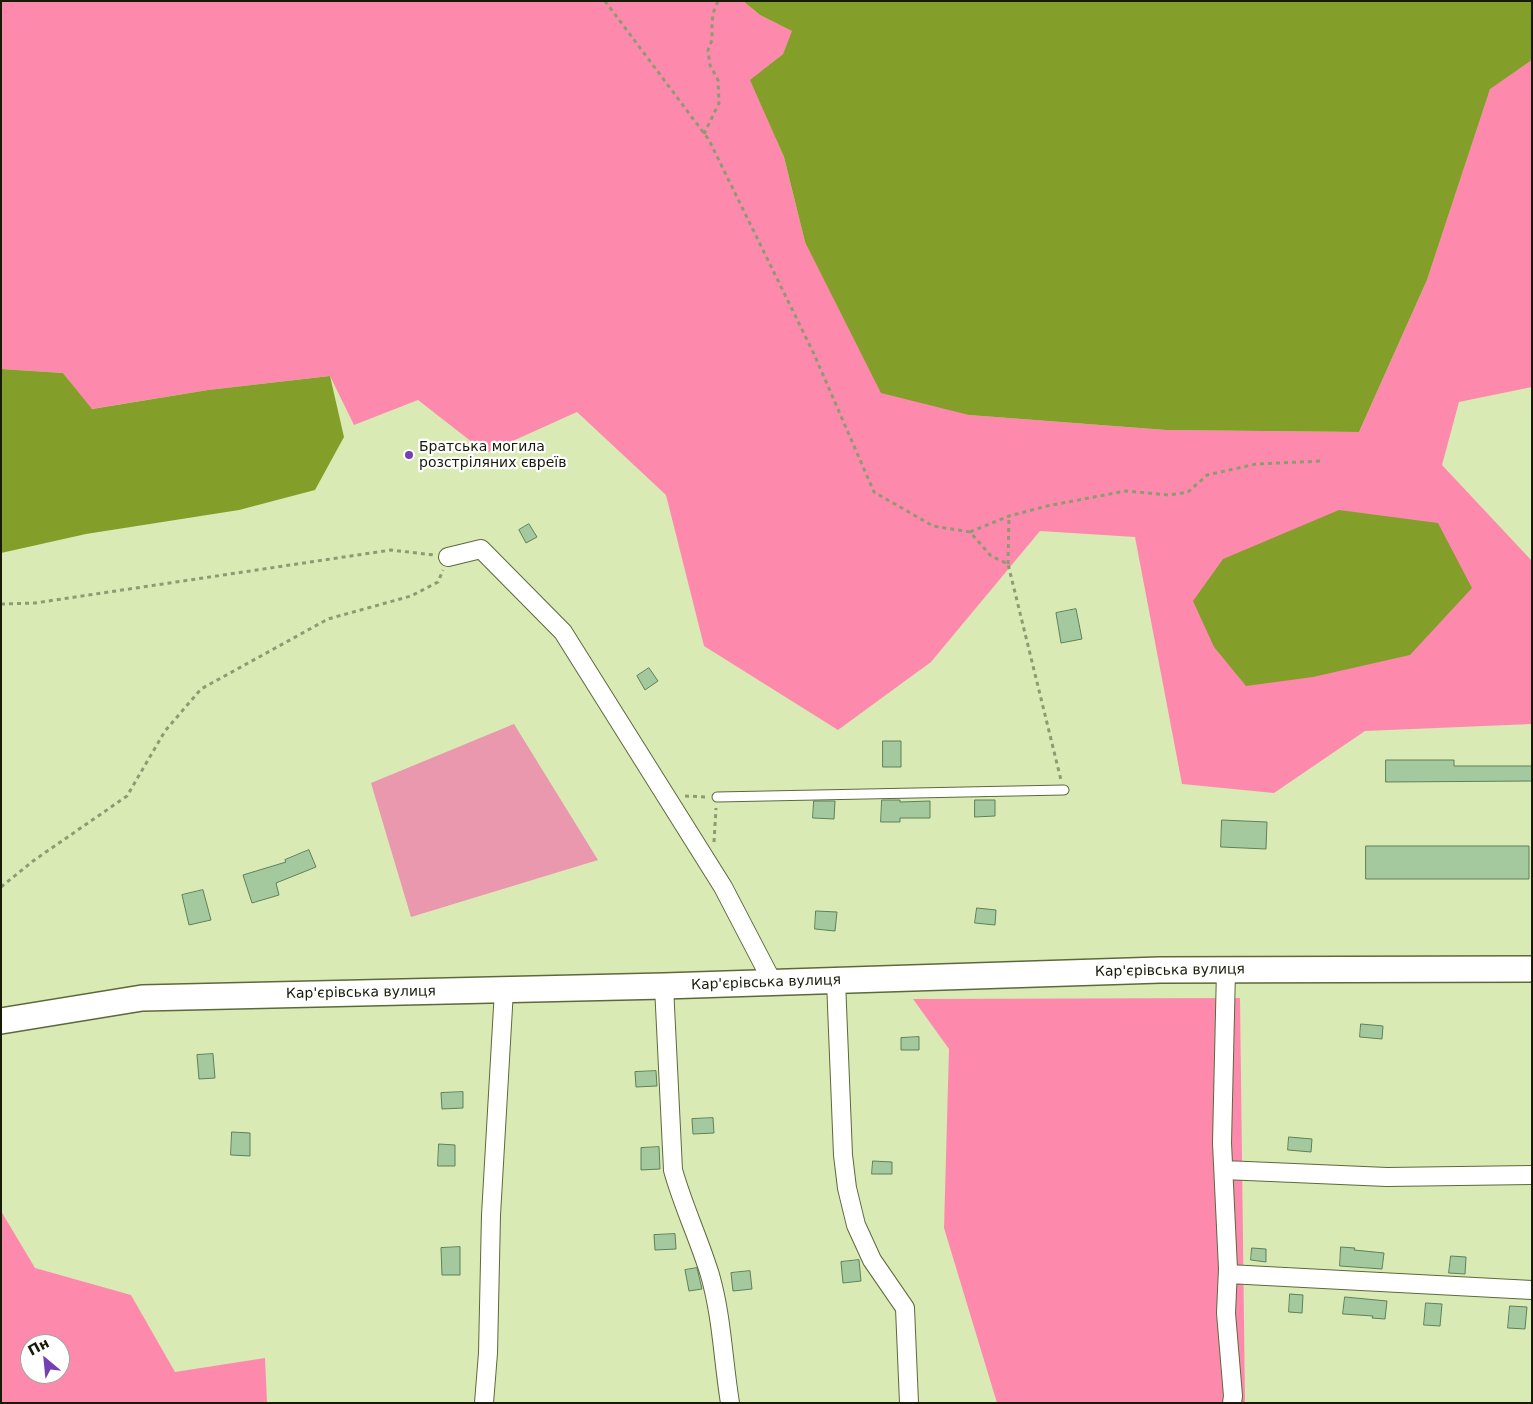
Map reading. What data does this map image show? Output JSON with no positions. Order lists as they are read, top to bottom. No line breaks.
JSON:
{"streets":{"street":["Кар'єрівська вулиця"]},"places":["Братська могила розстріляних євреїв"],"north":"top left"}
